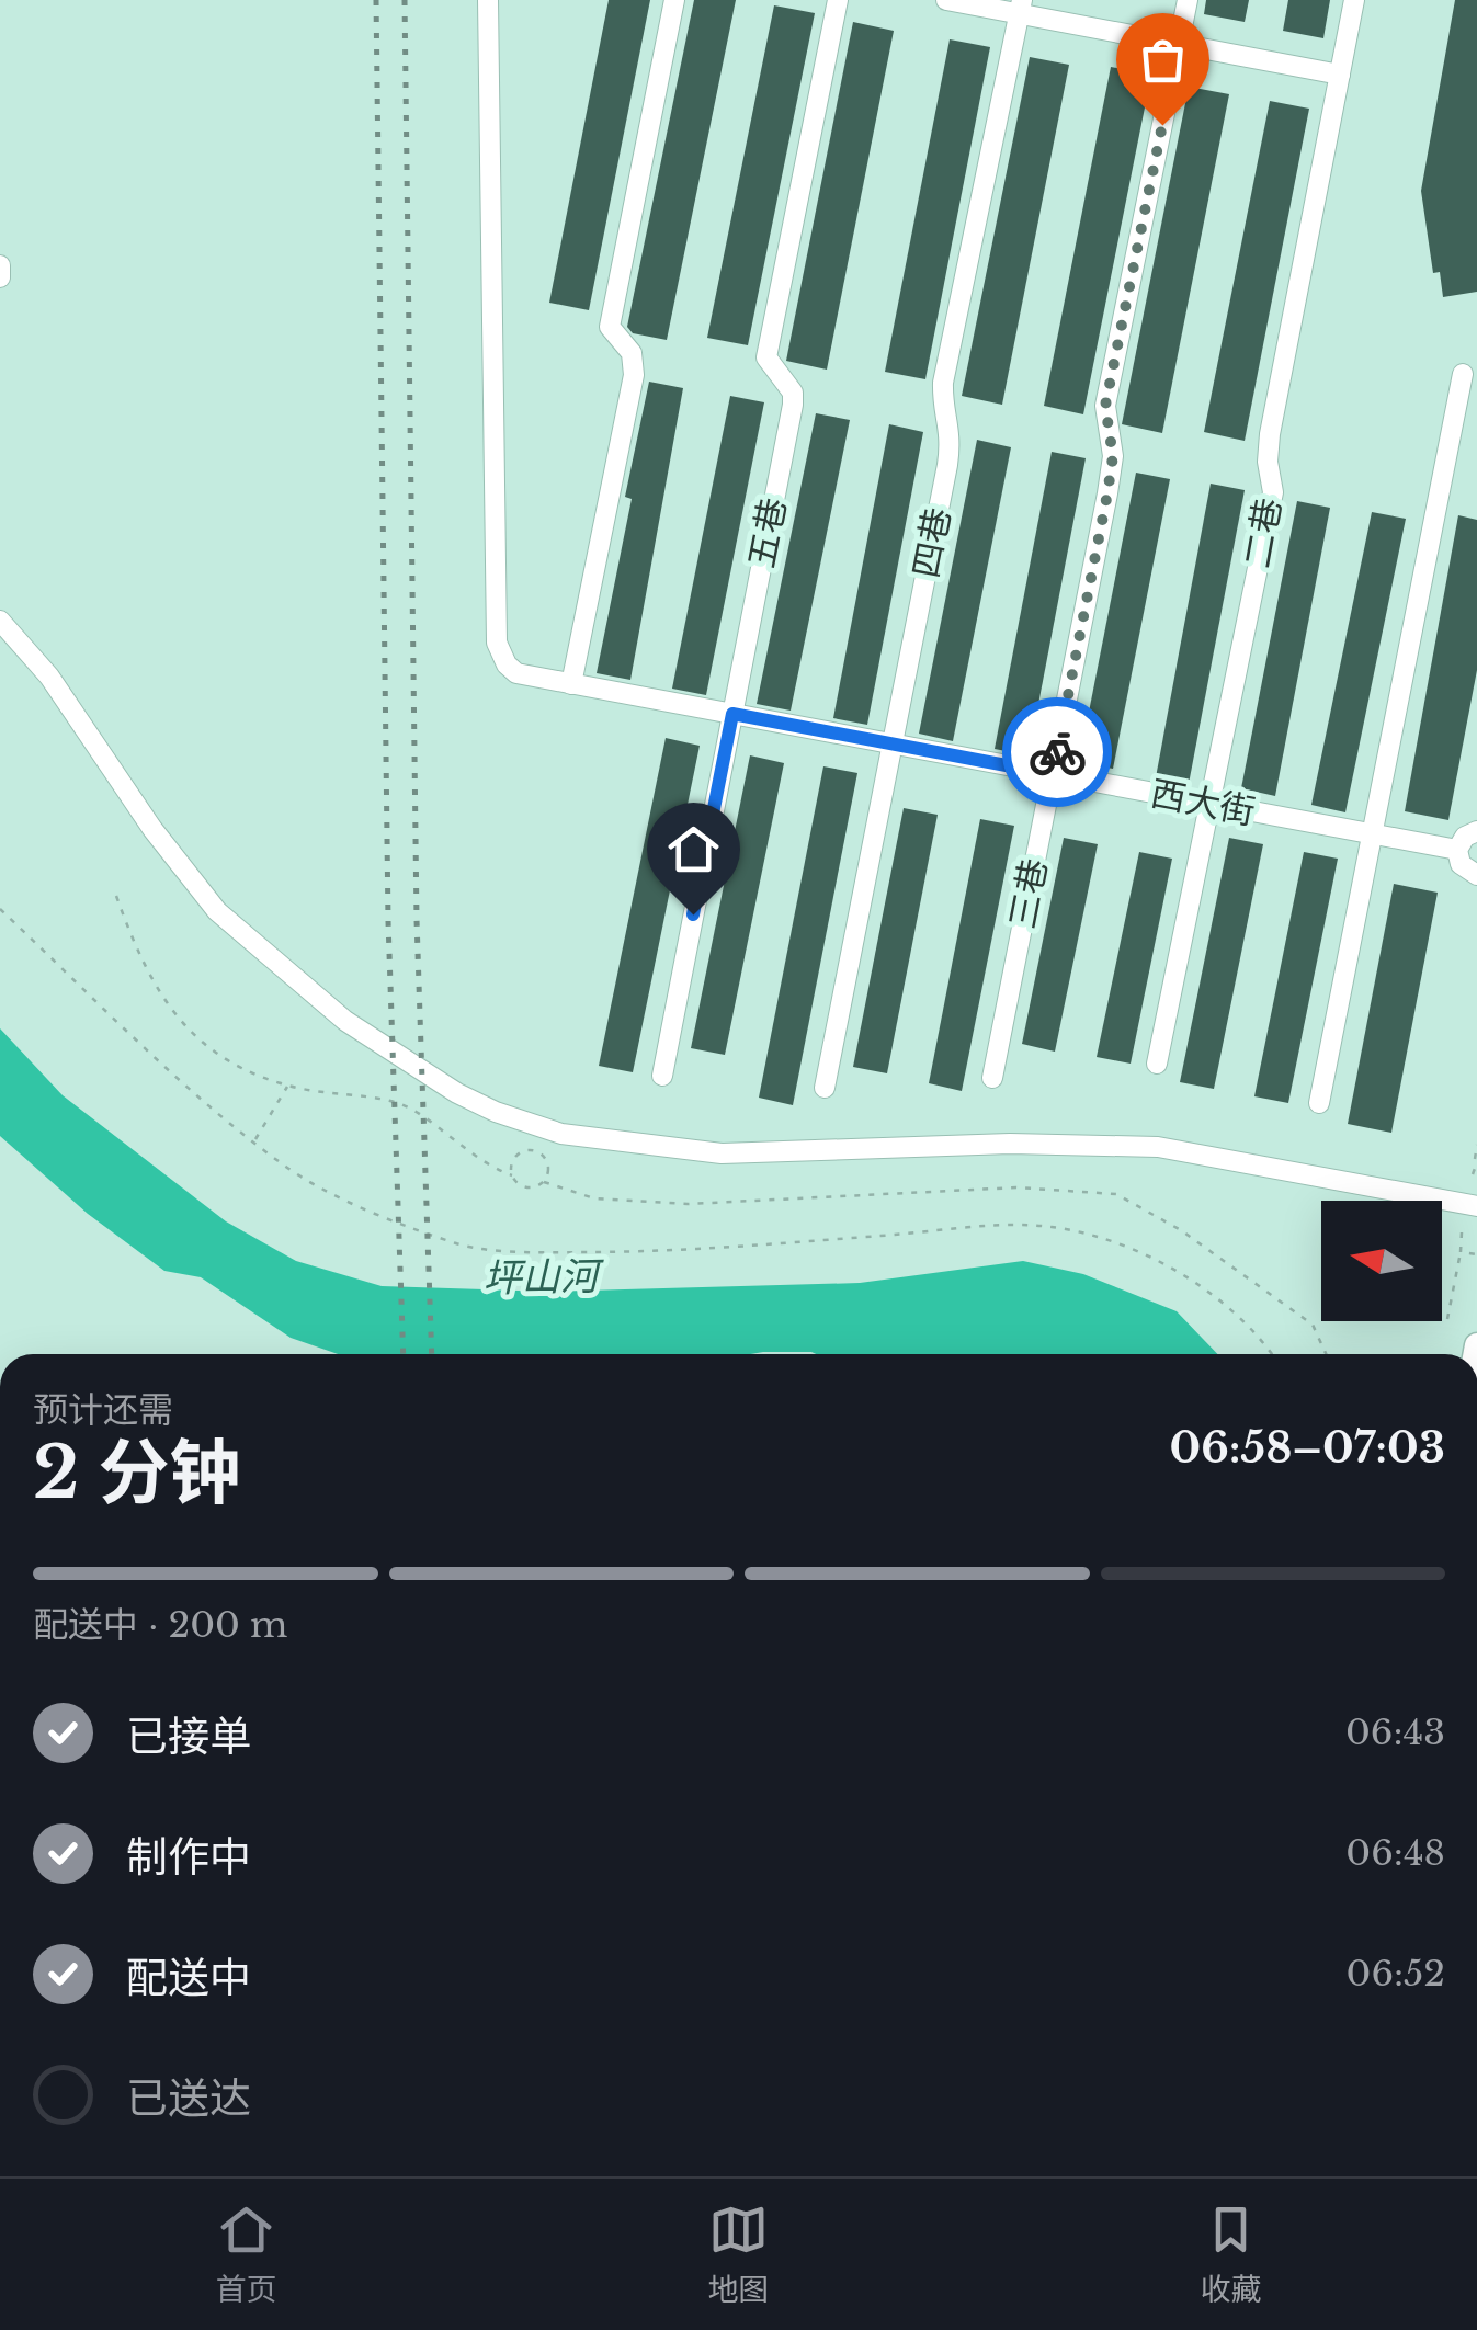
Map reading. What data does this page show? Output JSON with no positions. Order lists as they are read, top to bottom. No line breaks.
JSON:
{"streets":{"street":["五巷","二巷","四巷","西大街","三巷"]},"crossings":[["五巷","西大街"],["二巷","西大街"],["四巷","西大街"],["西大街","三巷"]],"water":["坪山河"],"north":"left","page":{"heading":["2 分钟","预计还需","06:58–07:03"],"bar":"配送中 · 200 m","list":[["已接单","06:43"],["制作中","06:48"],["配送中","06:52"],"已送达"],"tabs":["首页","地图","收藏"]}}
